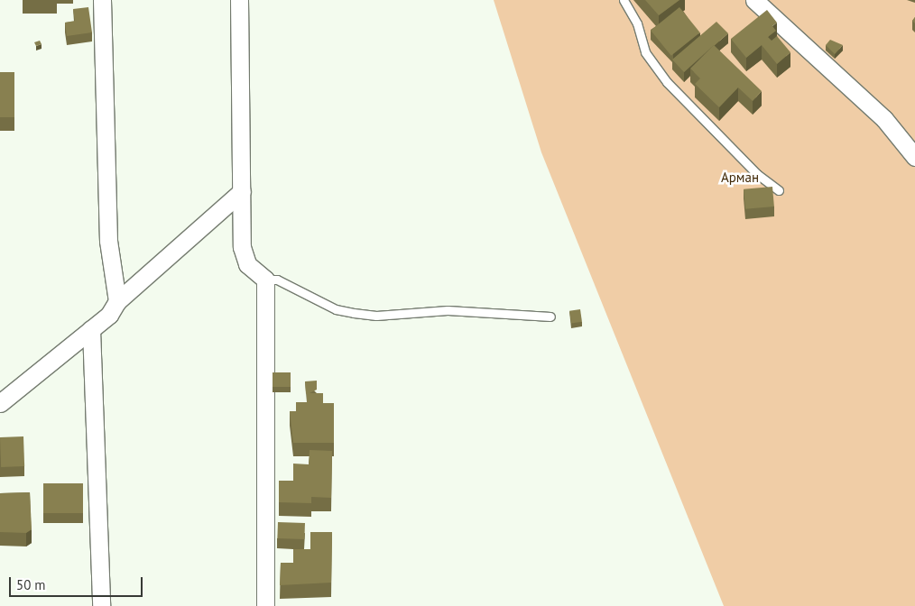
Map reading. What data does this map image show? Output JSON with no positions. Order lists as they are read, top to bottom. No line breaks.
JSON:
{"parks":["Арман"],"scale_bar":"50 m"}
